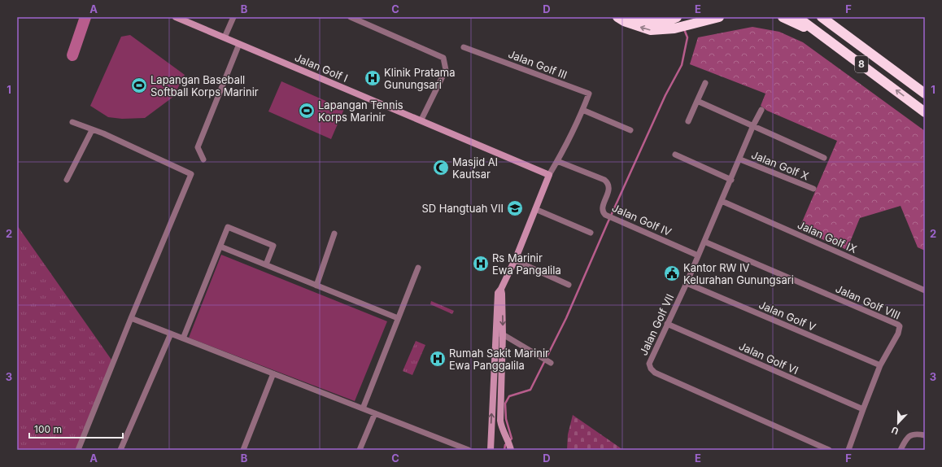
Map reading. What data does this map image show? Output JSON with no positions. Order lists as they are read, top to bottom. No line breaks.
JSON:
{"streets":{"highway":["8"],"main road":["Jalan Golf I"],"street":["Jalan Golf III","Jalan Golf X","Jalan Golf IV","Jalan Golf IX","Jalan Golf VIII","Jalan Golf V","Jalan Golf VII","Jalan Golf VI"]},"crossings":[["Jalan Golf III","Jalan Golf I"],["Jalan Golf III","Jalan Golf IV"],["Jalan Golf X","Jalan Golf VII"],["Jalan Golf IV","Jalan Golf VII"],["Jalan Golf IX","Jalan Golf VII"],["Jalan Golf VIII","Jalan Golf V"],["Jalan Golf VIII","Jalan Golf VII"],["Jalan Golf VIII","Jalan Golf VI"],["Jalan Golf V","Jalan Golf VII"],["Jalan Golf VII","Jalan Golf VI"]],"places":{"hospital":["Klinik Pratama Gunungsari","Rs Marinir Ewa Pangalila","Rumah Sakit Marinir Ewa Panggalila"],"sports":["Lapangan Baseball Softball Korps Marinir","Lapangan Tennis Korps Marinir"],"mosque":["Masjid Al Kautsar"],"school or university":["SD Hangtuah VII"],"public building":["Kantor RW IV Kelurahan Gunungsari"]},"scale_bar":"100 m","north":"bottom","grid":{"columns":["A","B","C","D","E","F"],"rows":["1","2","3"]}}
